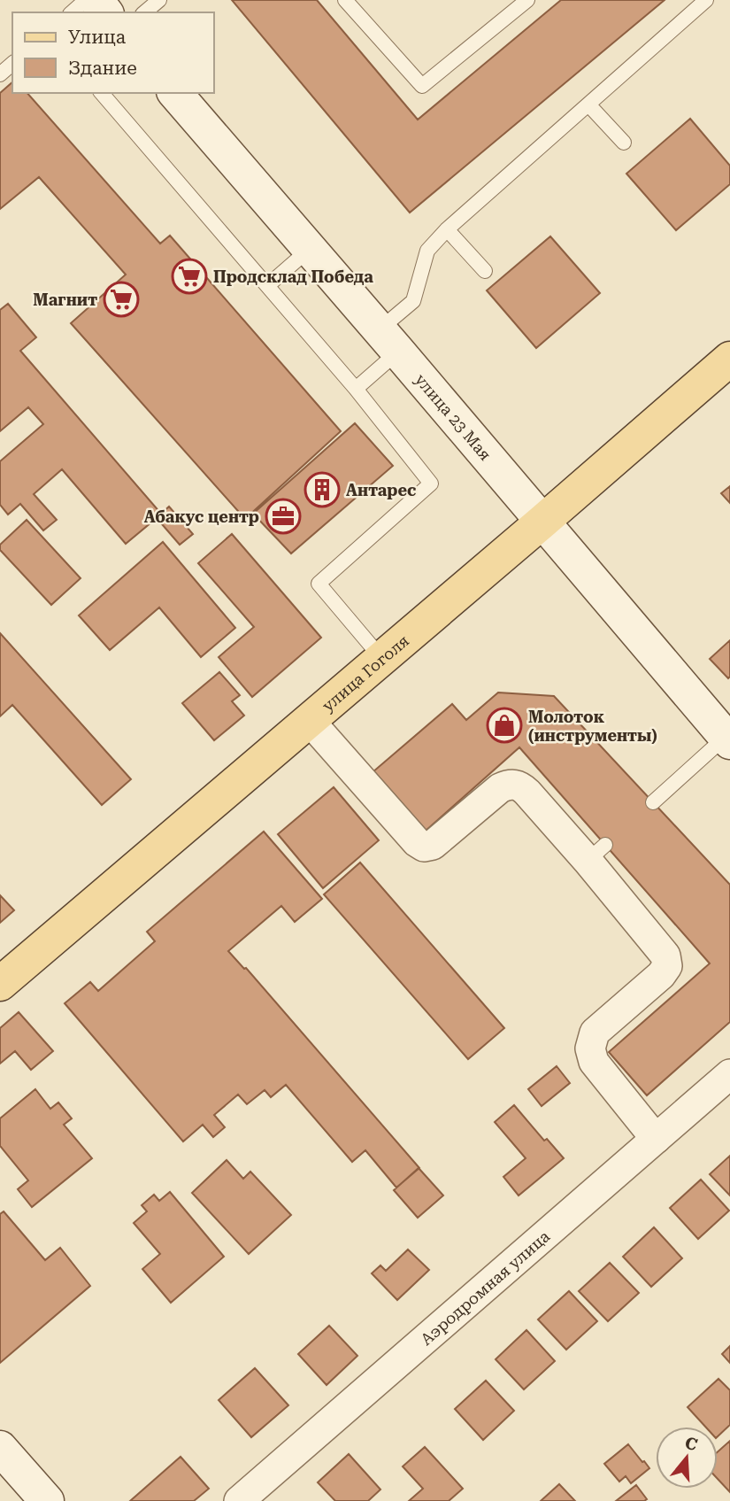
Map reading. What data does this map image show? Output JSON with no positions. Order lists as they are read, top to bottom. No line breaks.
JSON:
{"streets":{"main road":["улица 23 Мая","улица Гоголя"],"street":["Аэродромная улица"]},"crossings":[["улица 23 Мая","улица Гоголя"]],"places":{"supermarket":["Продсклад Победа","Магнит"],"building":["Антарес"],"office":["Абакус центр"],"shop":["Молоток (инструменты)"]},"legend":["Улица","Здание"],"north":"top"}
